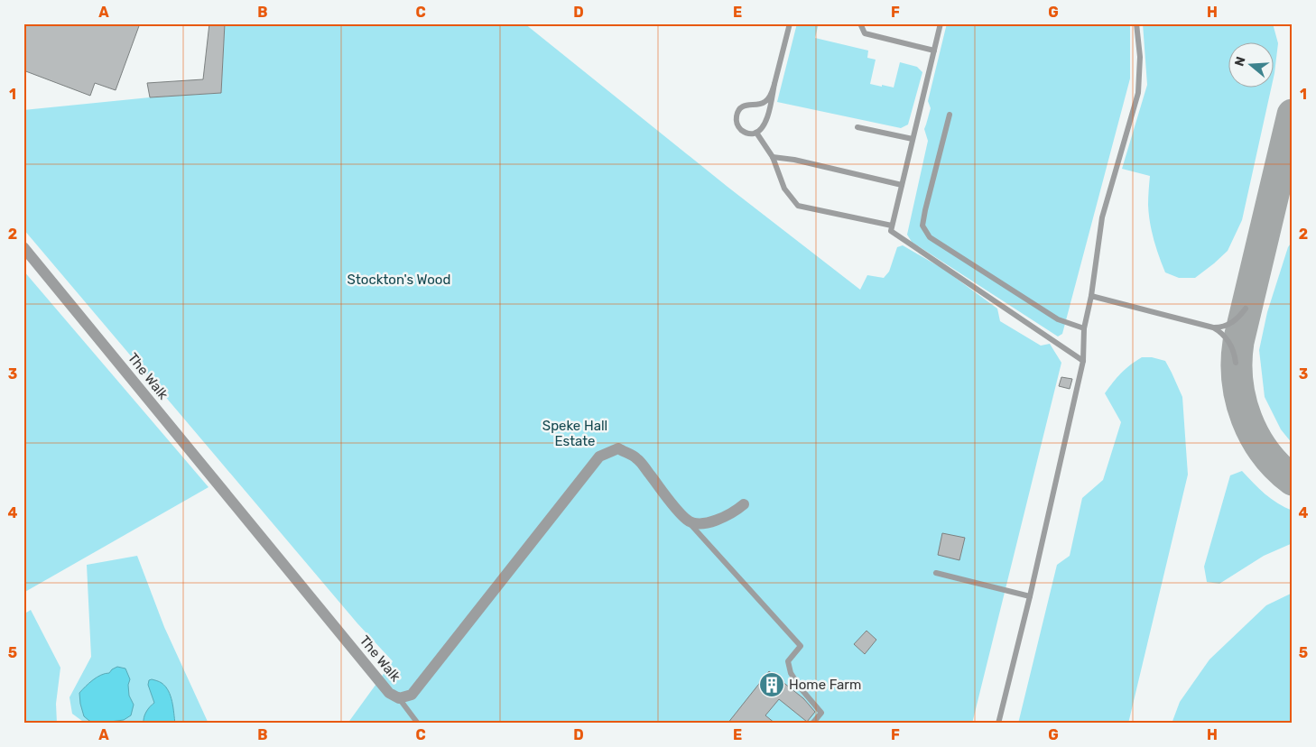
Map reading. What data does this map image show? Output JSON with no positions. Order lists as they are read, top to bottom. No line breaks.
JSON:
{"streets":{"street":["The Walk"]},"parks":["Stockton's Wood","Speke Hall Estate"],"places":{"building":["Home Farm"]},"north":"left","grid":{"columns":["A","B","C","D","E","F","G","H"],"rows":["1","2","3","4","5"]}}
